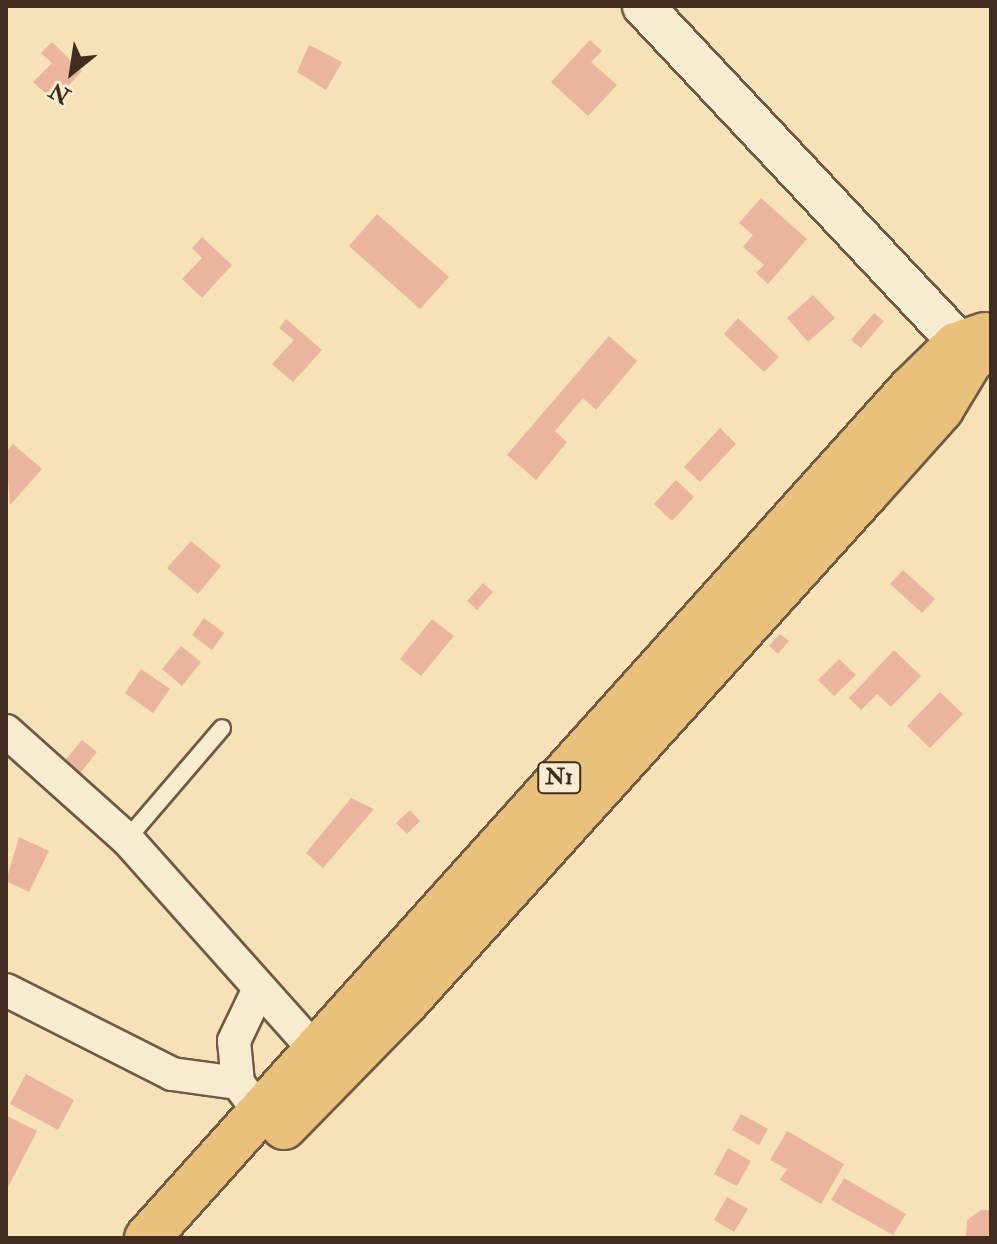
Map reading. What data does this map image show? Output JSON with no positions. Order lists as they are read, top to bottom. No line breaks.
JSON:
{"streets":{"main road":["N1"]},"north":"bottom left"}
